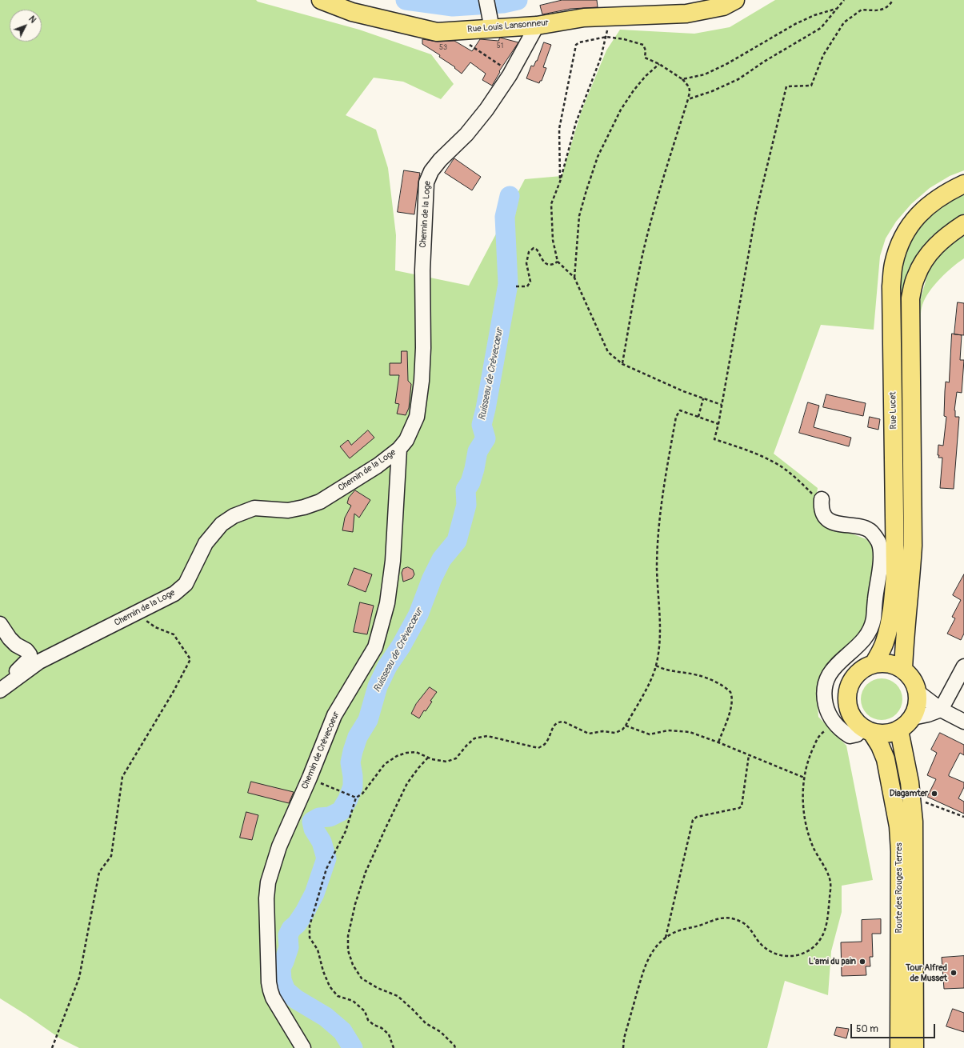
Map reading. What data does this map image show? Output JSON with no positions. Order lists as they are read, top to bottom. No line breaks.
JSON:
{"streets":{"main road":["Rue Louis Lansonneur","Rue Lucet","Route des Rouges Terres"],"street":["Chemin de la Loge","Chemin de Crèvecoeur"]},"crossings":[["Rue Louis Lansonneur","Chemin de la Loge"],["Chemin de la Loge","Chemin de Crèvecoeur"],["Rue Lucet","Route des Rouges Terres"]],"water":["Ruisseau de Crèvecœur"],"places":["Diagamter","L'ami du pain","Tour Alfred de Musset"],"house_numbers":["51","53"],"scale_bar":"50 m","north":"top right"}
